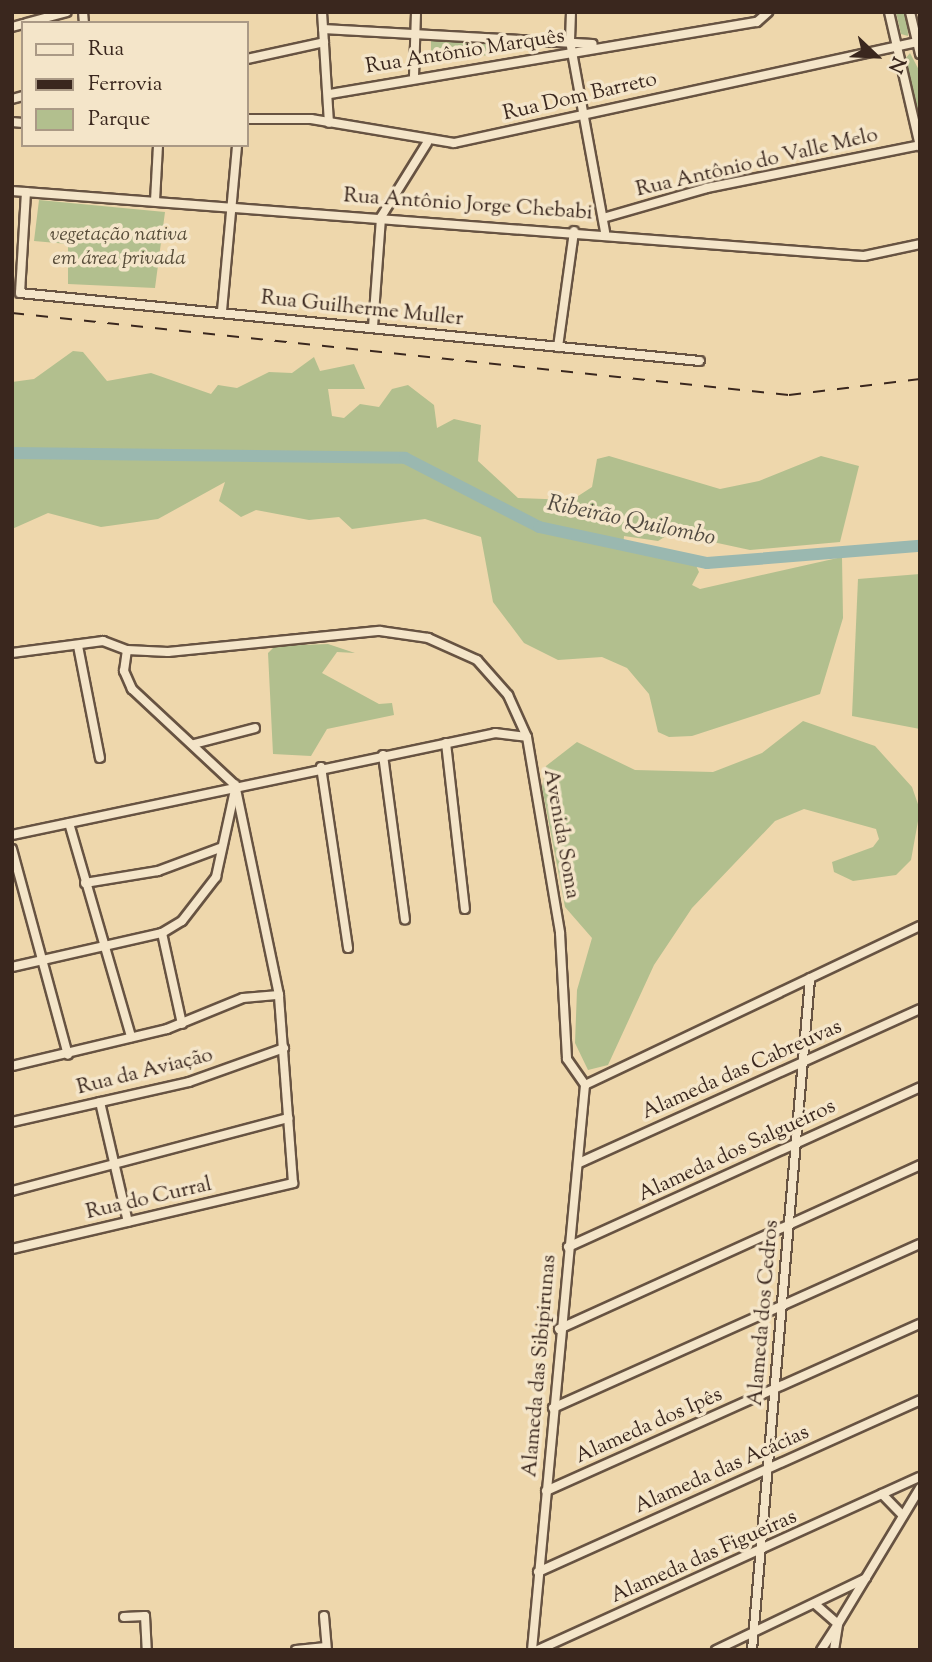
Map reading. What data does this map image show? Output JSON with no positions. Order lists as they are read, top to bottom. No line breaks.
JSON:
{"streets":{"street":["Rua Antônio Marquês","Rua Dom Barreto","Rua Antônio do Valle Melo","Rua Antônio Jorge Chebabi","Rua Guilherme Muller","Avenida Soma","Alameda das Cabreuvas","Rua da Aviação","Alameda dos Salgueiros","Rua do Curral","Alameda dos Cedros","Alameda das Sibipirunas","Alameda dos Ipês","Alameda das Acácias","Alameda das Figueiras"]},"crossings":[["Rua Antônio Jorge Chebabi","Rua Guilherme Muller"],["Avenida Soma","Alameda das Sibipirunas"],["Alameda das Cabreuvas","Alameda dos Cedros"],["Alameda das Cabreuvas","Alameda das Sibipirunas"],["Alameda dos Salgueiros","Alameda dos Cedros"],["Alameda dos Salgueiros","Alameda das Sibipirunas"],["Alameda dos Cedros","Alameda dos Ipês"],["Alameda dos Cedros","Alameda das Acácias"],["Alameda dos Cedros","Alameda das Figueiras"],["Alameda das Sibipirunas","Alameda dos Ipês"],["Alameda das Sibipirunas","Alameda das Acácias"]],"water":["Ribeirão Quilombo"],"parks":["vegetação nativa em área privada"],"legend":["Rua","Ferrovia","Parque"],"north":"bottom right"}
